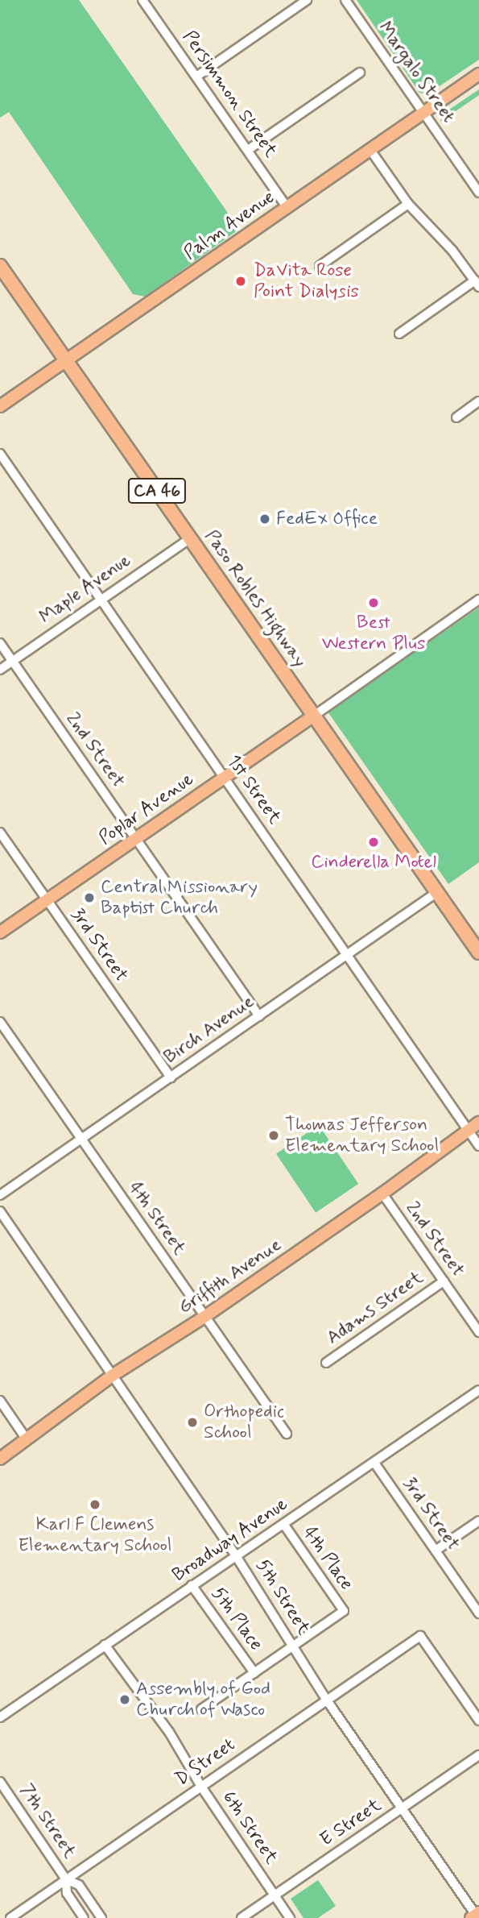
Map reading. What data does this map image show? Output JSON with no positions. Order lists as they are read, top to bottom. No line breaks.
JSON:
{"streets":{"highway":["CA 46","Paso Robles Highway"],"main road":["Palm Avenue","Poplar Avenue","Griffith Avenue"],"street":["Margalo Street","Persimmon Street","Maple Avenue","2nd Street","1st Street","3rd Street","Birch Avenue","4th Street","Adams Street","Broadway Avenue","4th Place","5th Street","5th Place","D Street","7th Street","E Street","6th Street"]},"crossings":[["Margalo Street","Palm Avenue"],["Persimmon Street","Palm Avenue"],["Palm Avenue","Paso Robles Highway"],["Maple Avenue","Paso Robles Highway"],["Maple Avenue","2nd Street"],["Maple Avenue","1st Street"],["Paso Robles Highway","Poplar Avenue"],["Paso Robles Highway","Birch Avenue"],["2nd Street","Poplar Avenue"],["2nd Street","Birch Avenue"],["2nd Street","Griffith Avenue"],["2nd Street","Adams Street"],["1st Street","Poplar Avenue"],["1st Street","Birch Avenue"],["1st Street","Griffith Avenue"],["Poplar Avenue","3rd Street"],["3rd Street","Birch Avenue"],["3rd Street","Broadway Avenue"],["Birch Avenue","4th Street"],["4th Street","Griffith Avenue"],["Griffith Avenue","5th Street"],["Broadway Avenue","4th Place"],["Broadway Avenue","5th Street"],["Broadway Avenue","5th Place"],["Broadway Avenue","6th Street"],["4th Place","5th Street"],["5th Street","D Street"],["5th Street","E Street"],["D Street","7th Street"],["D Street","6th Street"],["E Street","6th Street"]],"places":["DaVita Rose Point Dialysis","FedEx Office","Best Western Plus","Cinderella Motel","Central Missionary Baptist Church","Thomas Jefferson Elementary School","Orthopedic School","Karl F Clemens Elementary School","Assembly of God Church of Wasco"]}
